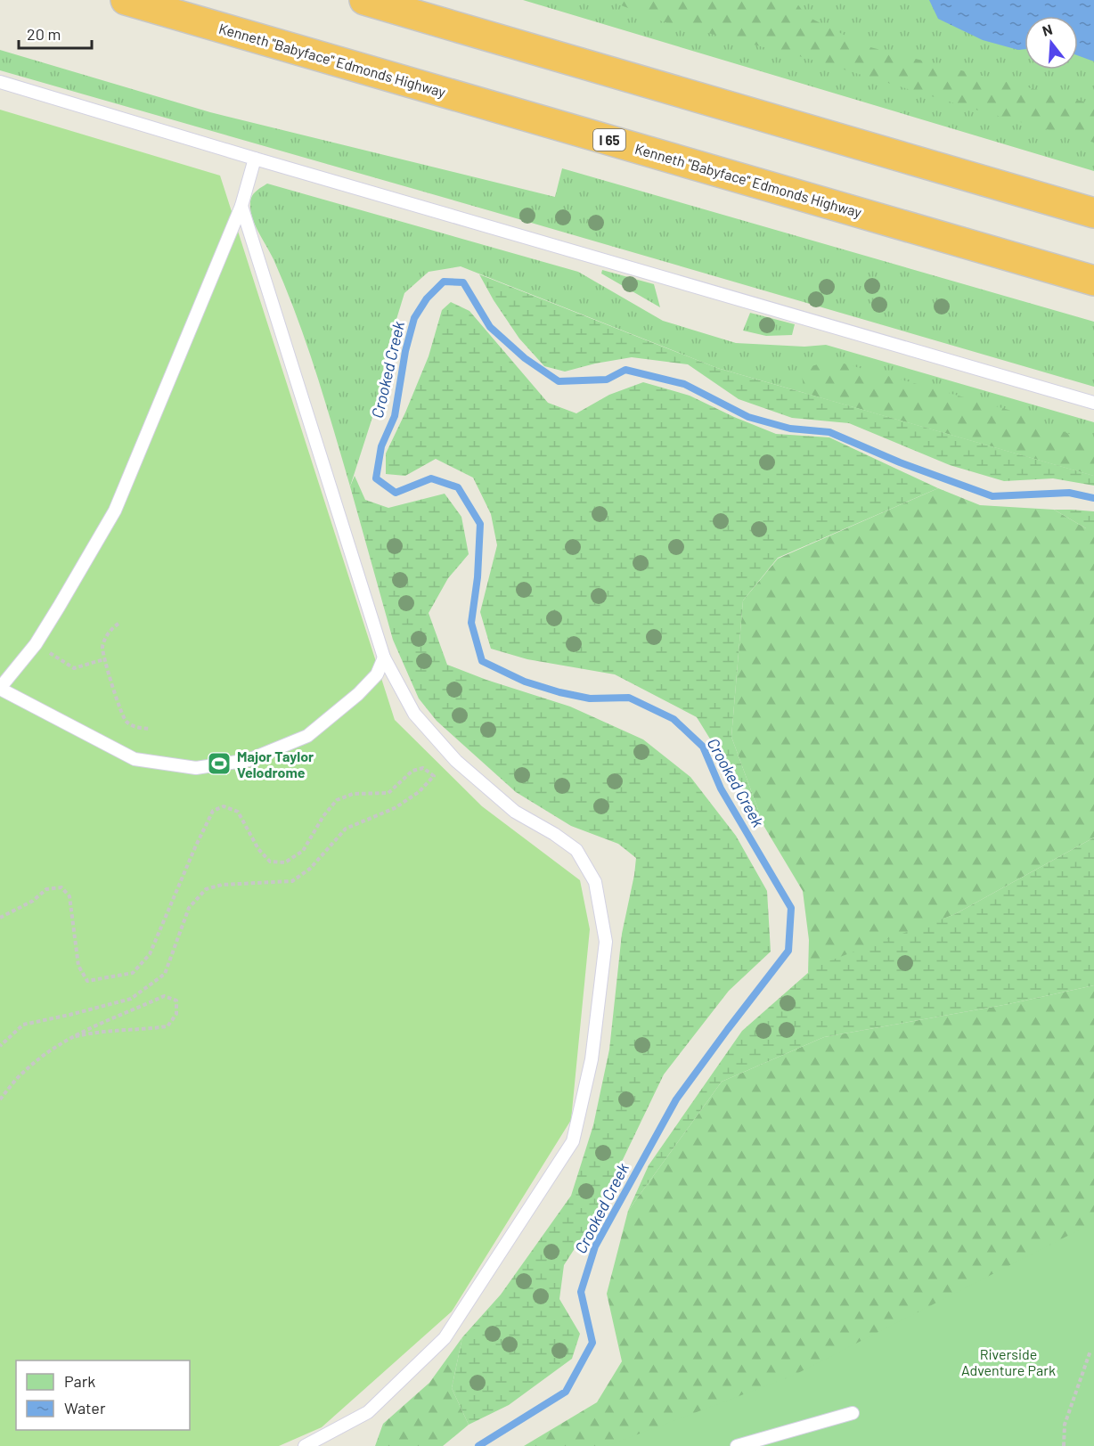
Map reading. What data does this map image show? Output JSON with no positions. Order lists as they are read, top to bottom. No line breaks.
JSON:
{"streets":{"highway":["Kenneth \"Babyface\" Edmonds Highway","I 65"]},"water":["Crooked Creek"],"parks":["Riverside Adventure Park"],"places":{"sports":["Major Taylor Velodrome"]},"legend":["Park","Water"],"scale_bar":"20 m","north":"top"}
